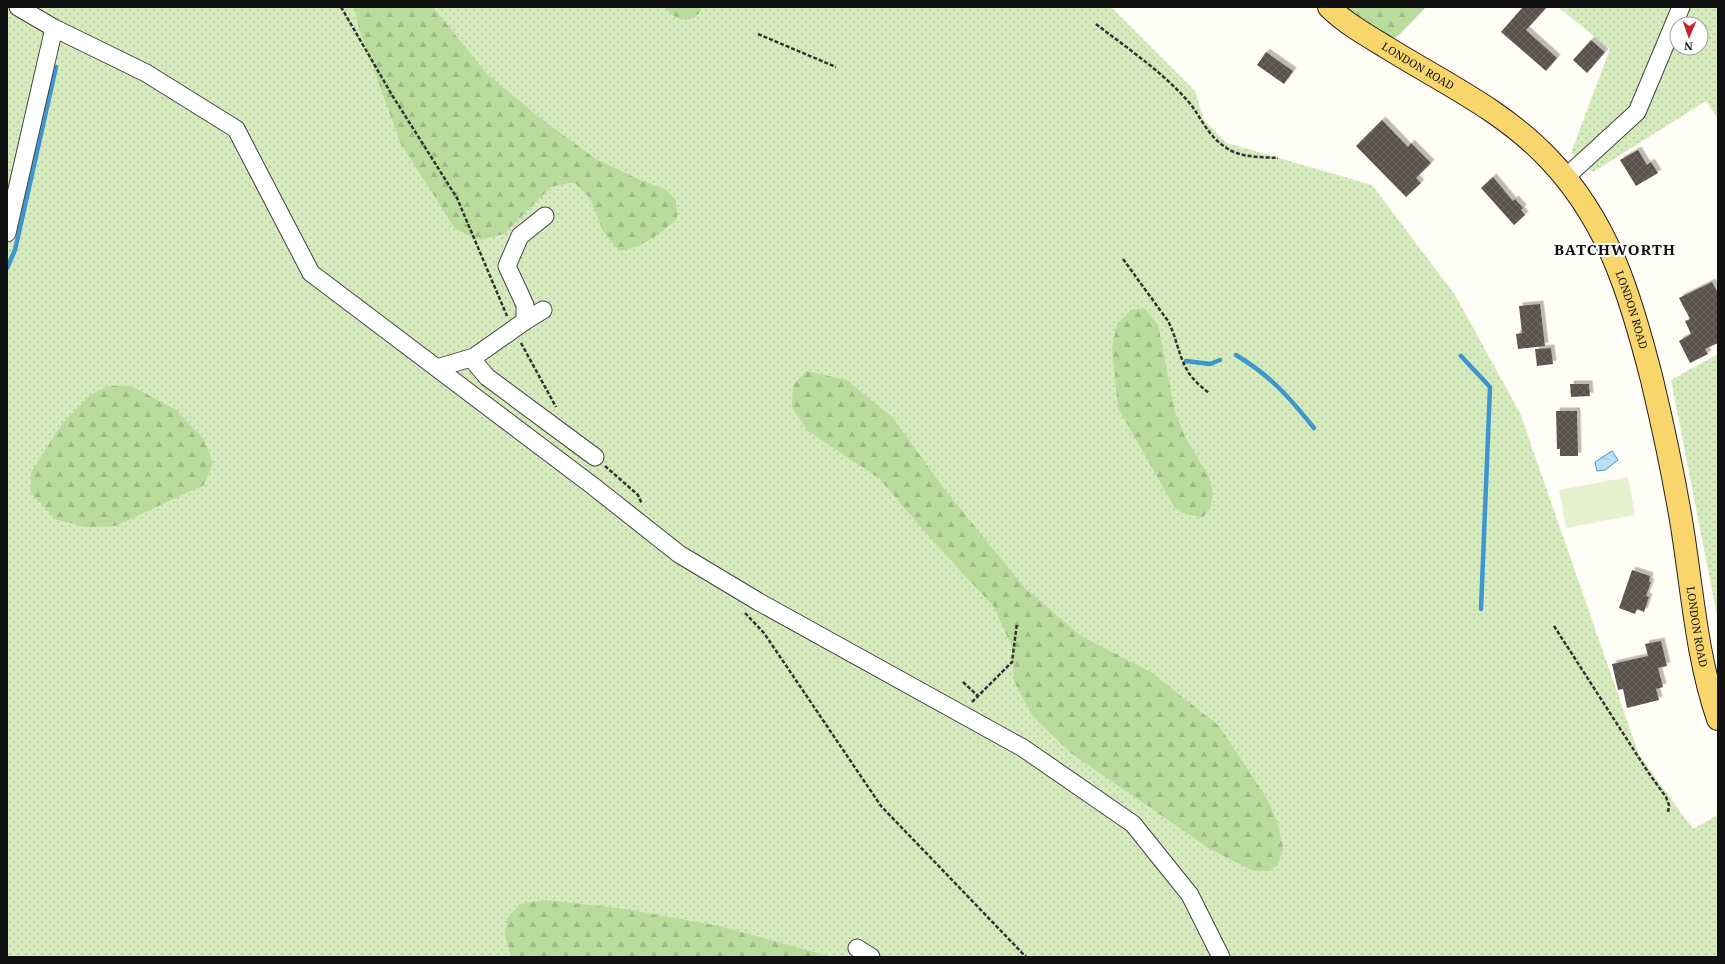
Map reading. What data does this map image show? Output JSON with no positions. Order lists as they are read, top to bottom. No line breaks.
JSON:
{"streets":{"main road":["LONDON ROAD"]},"districts":["BATCHWORTH"],"north":"bottom"}
